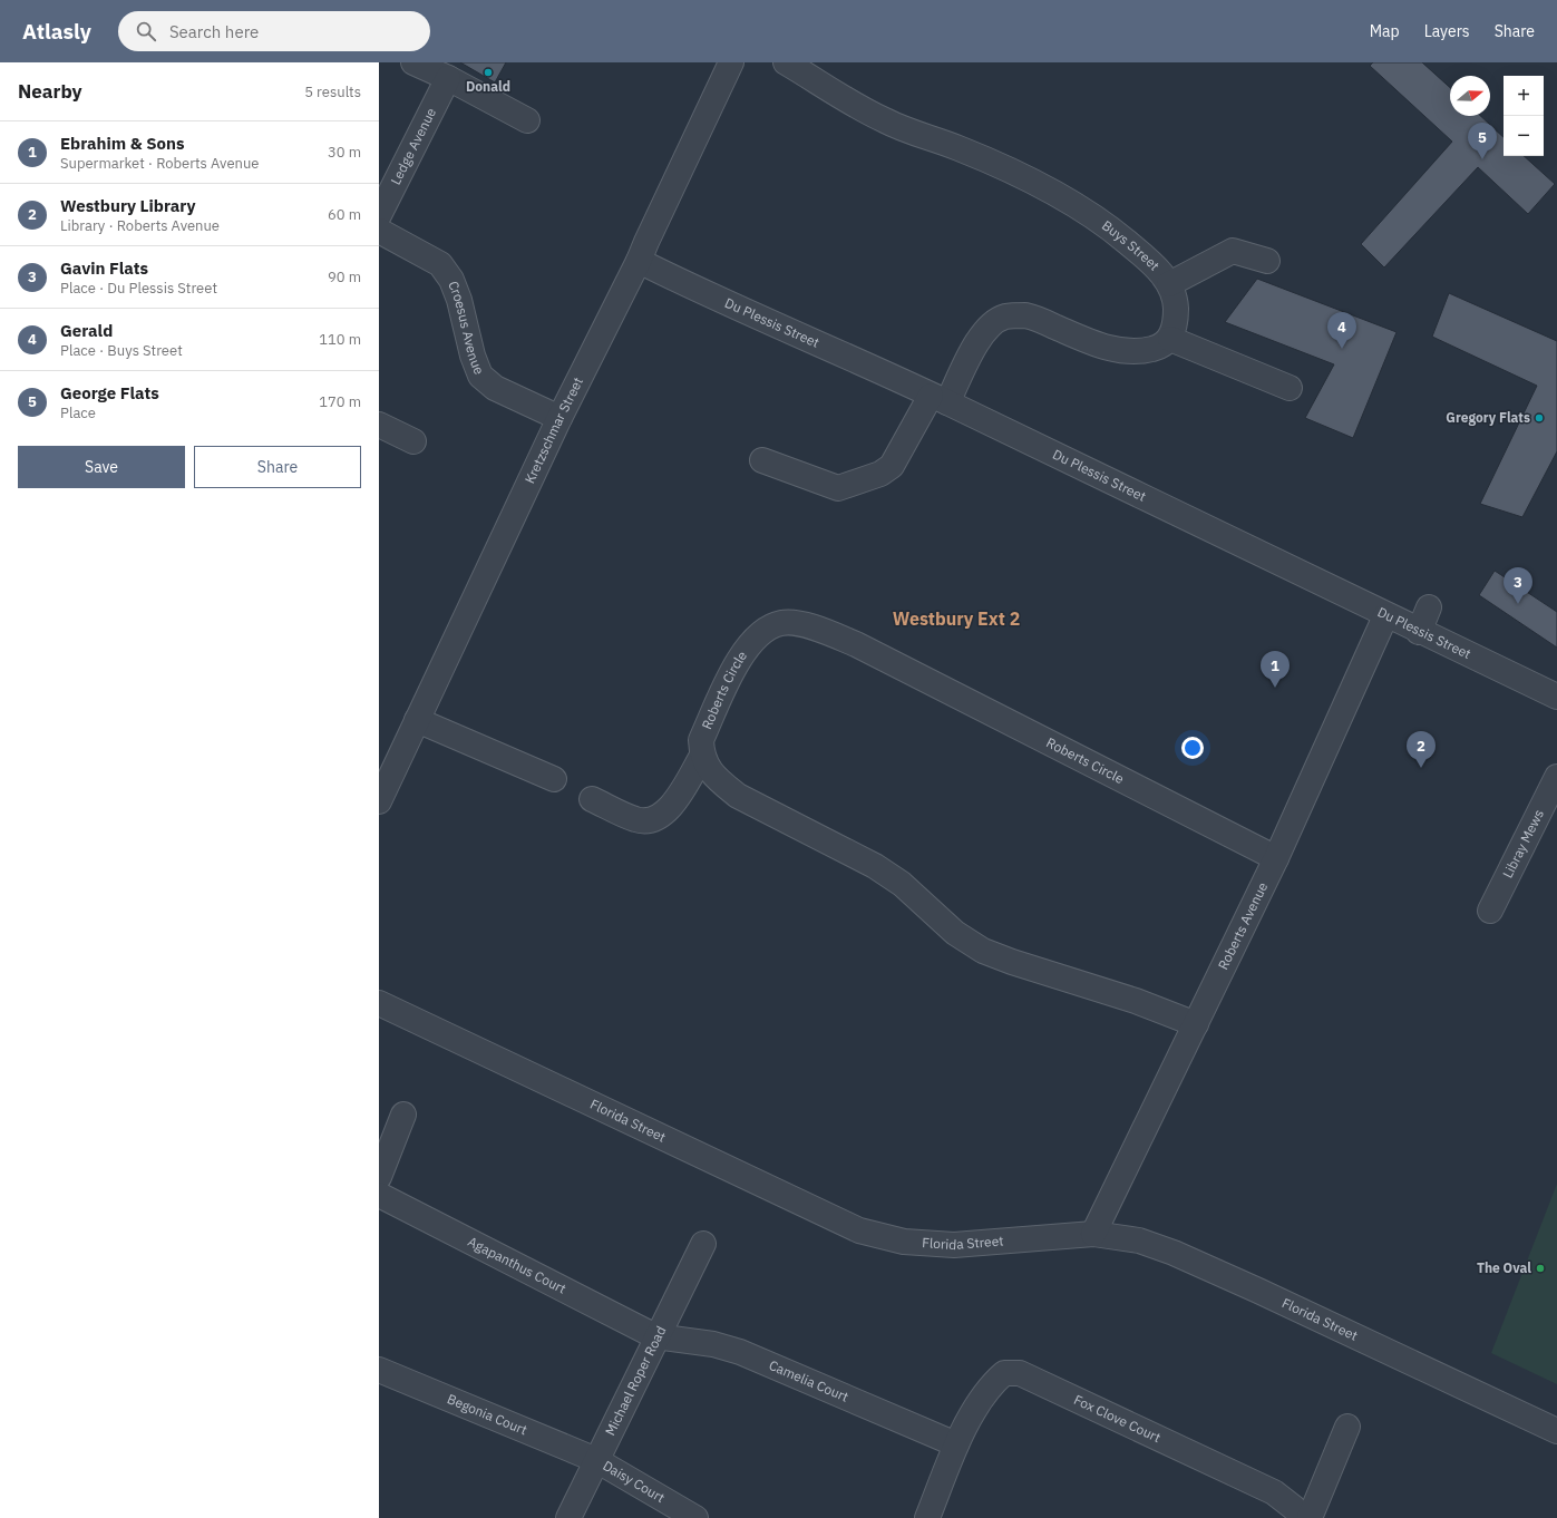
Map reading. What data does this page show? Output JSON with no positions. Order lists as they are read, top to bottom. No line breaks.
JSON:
{"streets":{"street":["Ledge Avenue","Buys Street","Du Plessis Street","Croesus Avenue","Kretzschmar Street","Roberts Circle","Libray Mews","Roberts Avenue","Florida Street","Agapanthus Court","Michael Roper Road","Camelia Court","Begonia Court","Fox Clove Court","Daisy Court"]},"crossings":[["Du Plessis Street","Kretzschmar Street"],["Du Plessis Street","Roberts Avenue"],["Croesus Avenue","Kretzschmar Street"],["Roberts Circle","Roberts Avenue"],["Roberts Avenue","Florida Street"],["Agapanthus Court","Michael Roper Road"],["Agapanthus Court","Camelia Court"],["Michael Roper Road","Camelia Court"],["Michael Roper Road","Begonia Court"],["Michael Roper Road","Daisy Court"],["Camelia Court","Fox Clove Court"],["Begonia Court","Daisy Court"]],"districts":["Westbury Ext 2"],"places":["Donald","Gregory Flats","The Oval"],"north":"right","page":{"header":"Atlasly","search":"Search here","nav":["Map","Layers","Share"],"heading":["Nearby","5 results"],"map_buttons":["+","−"],"list":[{"mark":"1","name":"Ebrahim & Sons","note":"Supermarket · Roberts Avenue","value":"30 m"},{"mark":"2","name":"Westbury Library","note":"Library · Roberts Avenue","value":"60 m"},{"mark":"3","name":"Gavin Flats","note":"Place · Du Plessis Street","value":"90 m"},{"mark":"4","name":"Gerald","note":"Place · Buys Street","value":"110 m"},{"mark":"5","name":"George Flats","note":"Place","value":"170 m"}],"pins":["5","4","3","1","2"],"buttons":["Save","Share"]}}
